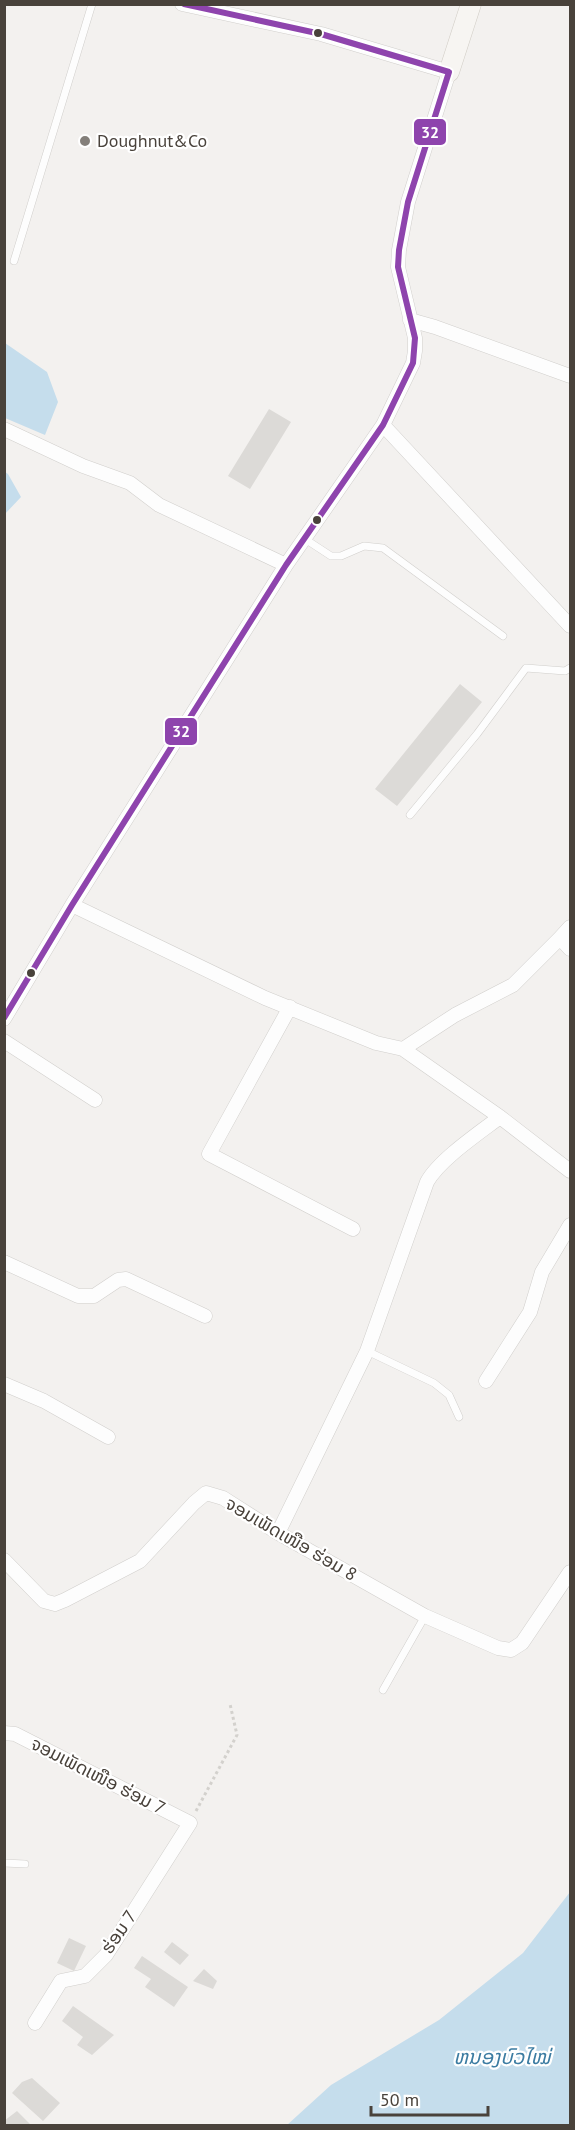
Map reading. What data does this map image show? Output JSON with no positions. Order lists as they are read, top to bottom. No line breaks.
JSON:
{"streets":{"street":["ຈອມເພັດເໜືອ ຮ່ອມ 8","ຈອມເພັດເໜືອ ຮ່ອມ 7","ຮ່ອມ 7"]},"crossings":[["ຈອມເພັດເໜືອ ຮ່ອມ 7","ຮ່ອມ 7"]],"water":["ຫນອງບົວໄໝ່"],"places":["Doughnut&Co"],"lines":["transit line 32"],"scale_bar":"50 m"}
